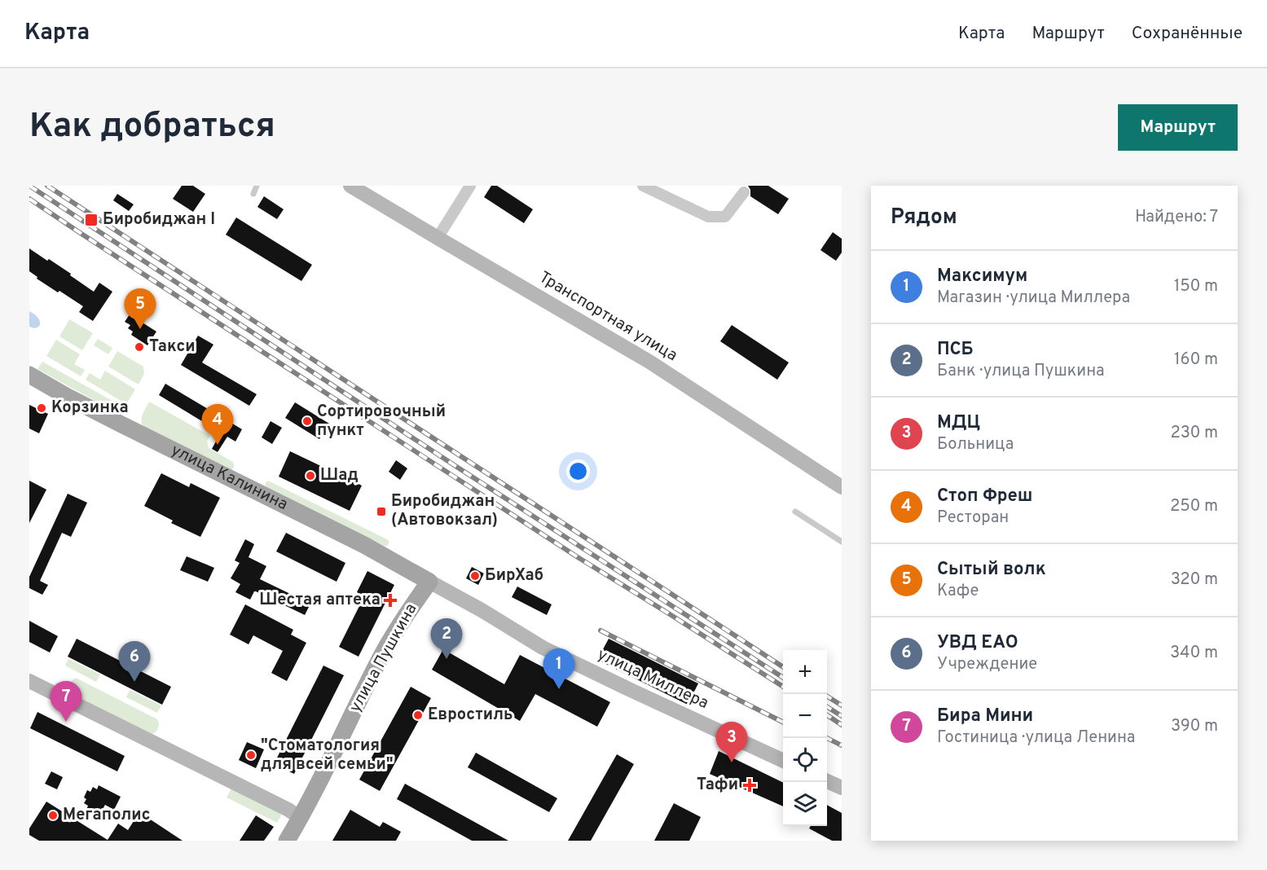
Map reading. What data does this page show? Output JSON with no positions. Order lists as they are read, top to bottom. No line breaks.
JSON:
{"streets":{"main road":["Транспортная улица","улица Калинина","улица Пушкина","улица Миллера"]},"crossings":[["улица Калинина","улица Пушкина"],["улица Калинина","улица Миллера"],["улица Пушкина","улица Миллера"]],"places":{"transit":["Биробиджан I","Биробиджан (Автовокзал)"],"other":["Такси","Корзинка","Сортировочный пункт","Шад","БирХаб","Евростиль","\"Стоматология для всей семьи\"","Мегаполис"],"health":["Шестая аптека","Тафи"]},"page":{"header":"Карта","nav":["Карта","Маршрут","Сохранённые"],"buttons":"Маршрут","title":"Как добраться","heading":["Рядом","Найдено: 7"],"list":[{"mark":"1","name":"Максимум","note":"Магазин · улица Миллера","value":"150 m"},{"mark":"2","name":"ПСБ","note":"Банк · улица Пушкина","value":"160 m"},{"mark":"3","name":"МДЦ","note":"Больница","value":"230 m"},{"mark":"4","name":"Стоп Фреш","note":"Ресторан","value":"250 m"},{"mark":"5","name":"Сытый волк","note":"Кафе","value":"320 m"},{"mark":"6","name":"УВД ЕАО","note":"Учреждение","value":"340 m"},{"mark":"7","name":"Бира Мини","note":"Гостиница · улица Ленина","value":"390 m"}],"pins":["5","4","2","6","1","7","3"],"map_buttons":["+","−"]}}
